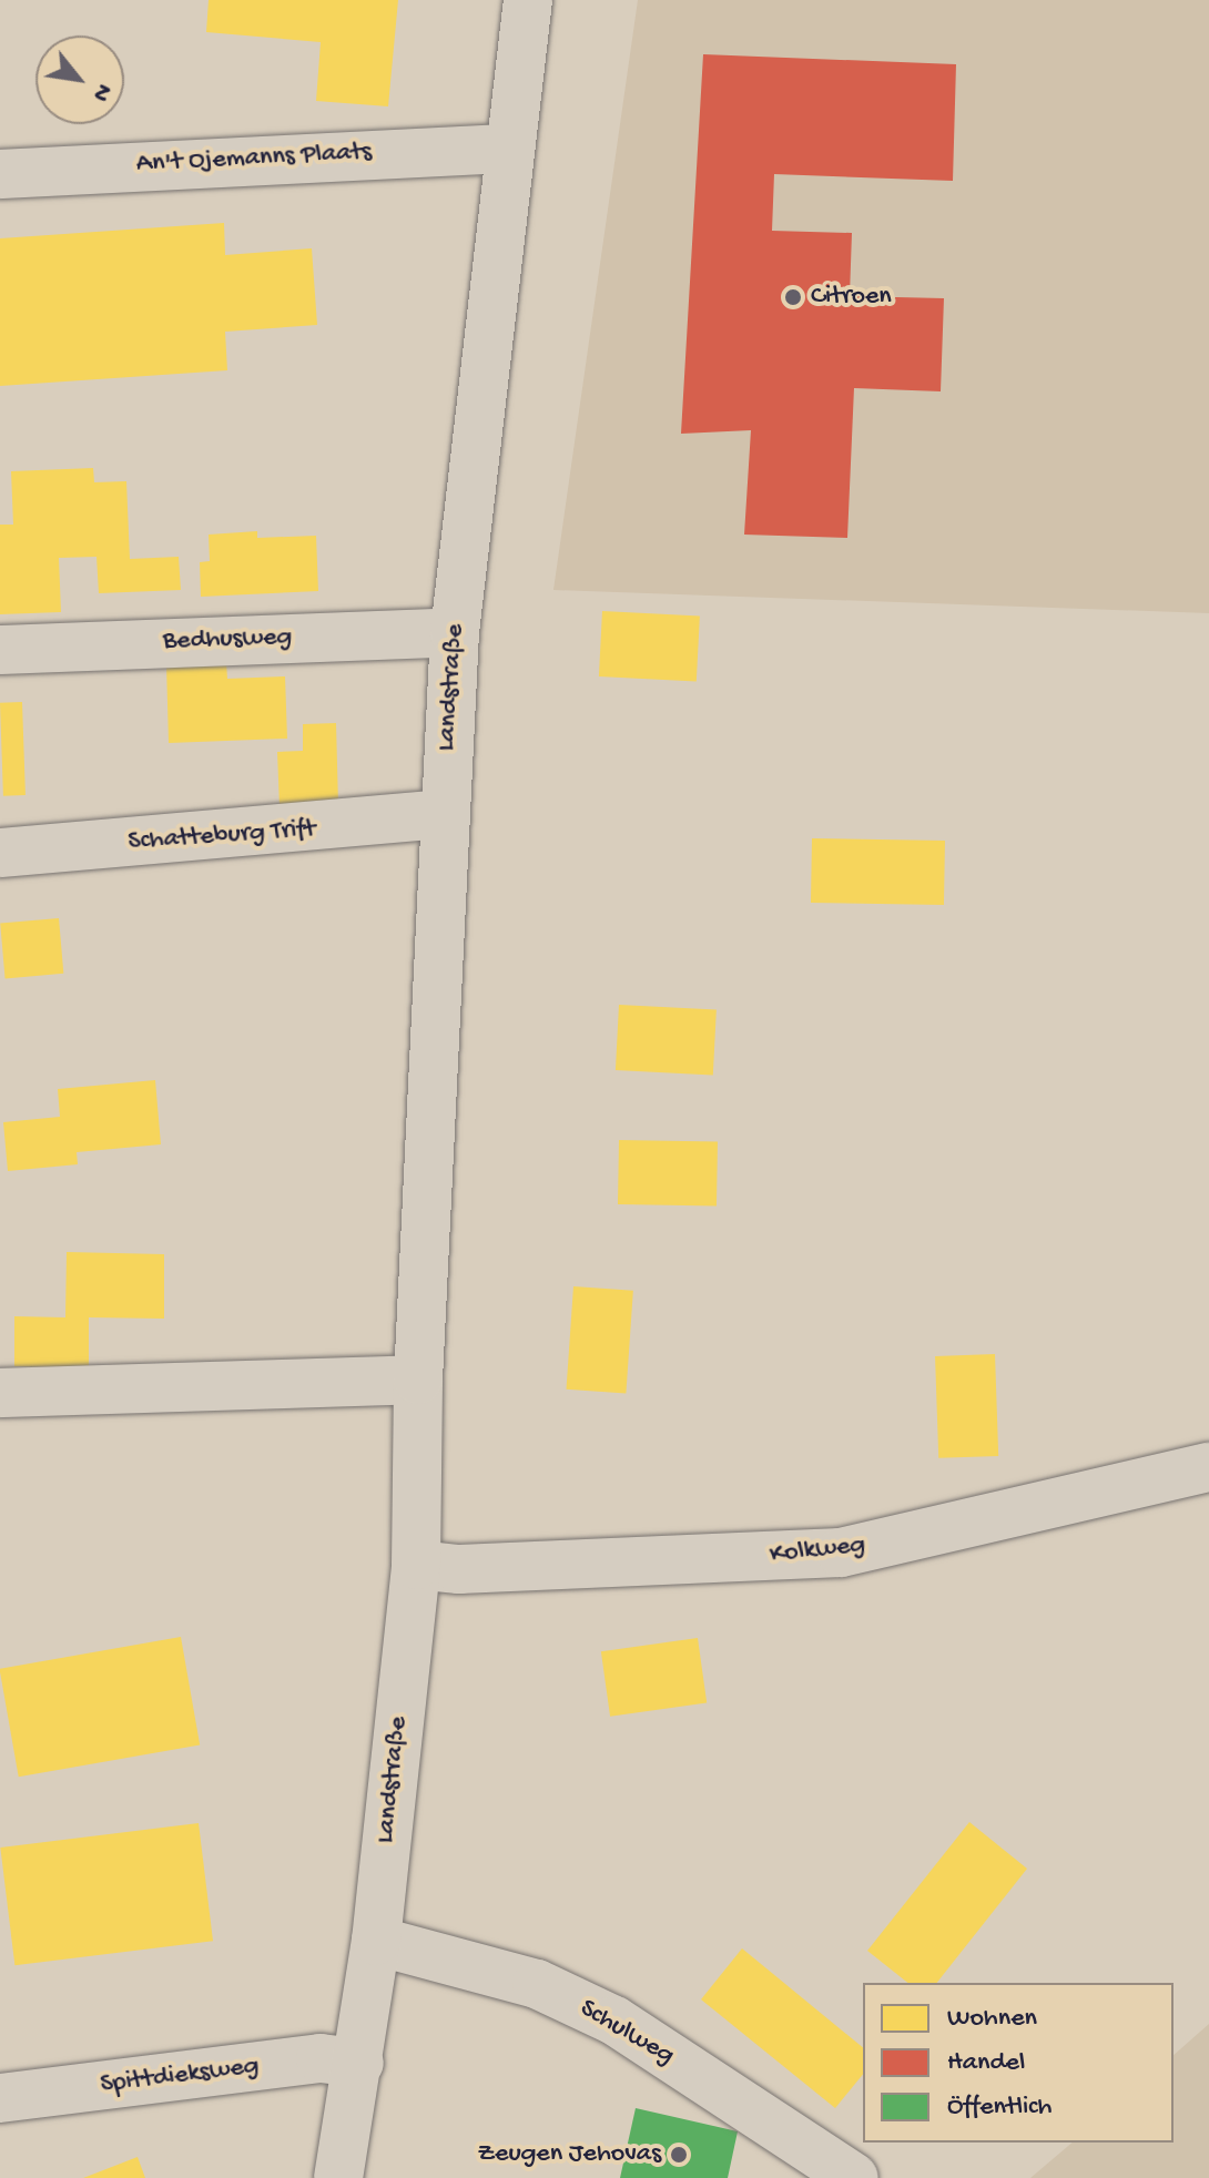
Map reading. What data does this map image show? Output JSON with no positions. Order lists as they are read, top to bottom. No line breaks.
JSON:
{"streets":{"street":["An't Ojemanns Plaats","Bedhusweg","Landstraße","Schatteburg Trift","Kolkweg","Schulweg","Spittdieksweg"]},"crossings":[["An't Ojemanns Plaats","Landstraße"],["Bedhusweg","Landstraße"],["Landstraße","Schatteburg Trift"],["Landstraße","Kolkweg"],["Landstraße","Schulweg"],["Landstraße","Spittdieksweg"]],"places":["Citroen","Zeugen Jehovas"],"legend":["Wohnen","Handel","Öffentlich"],"north":"bottom right"}
